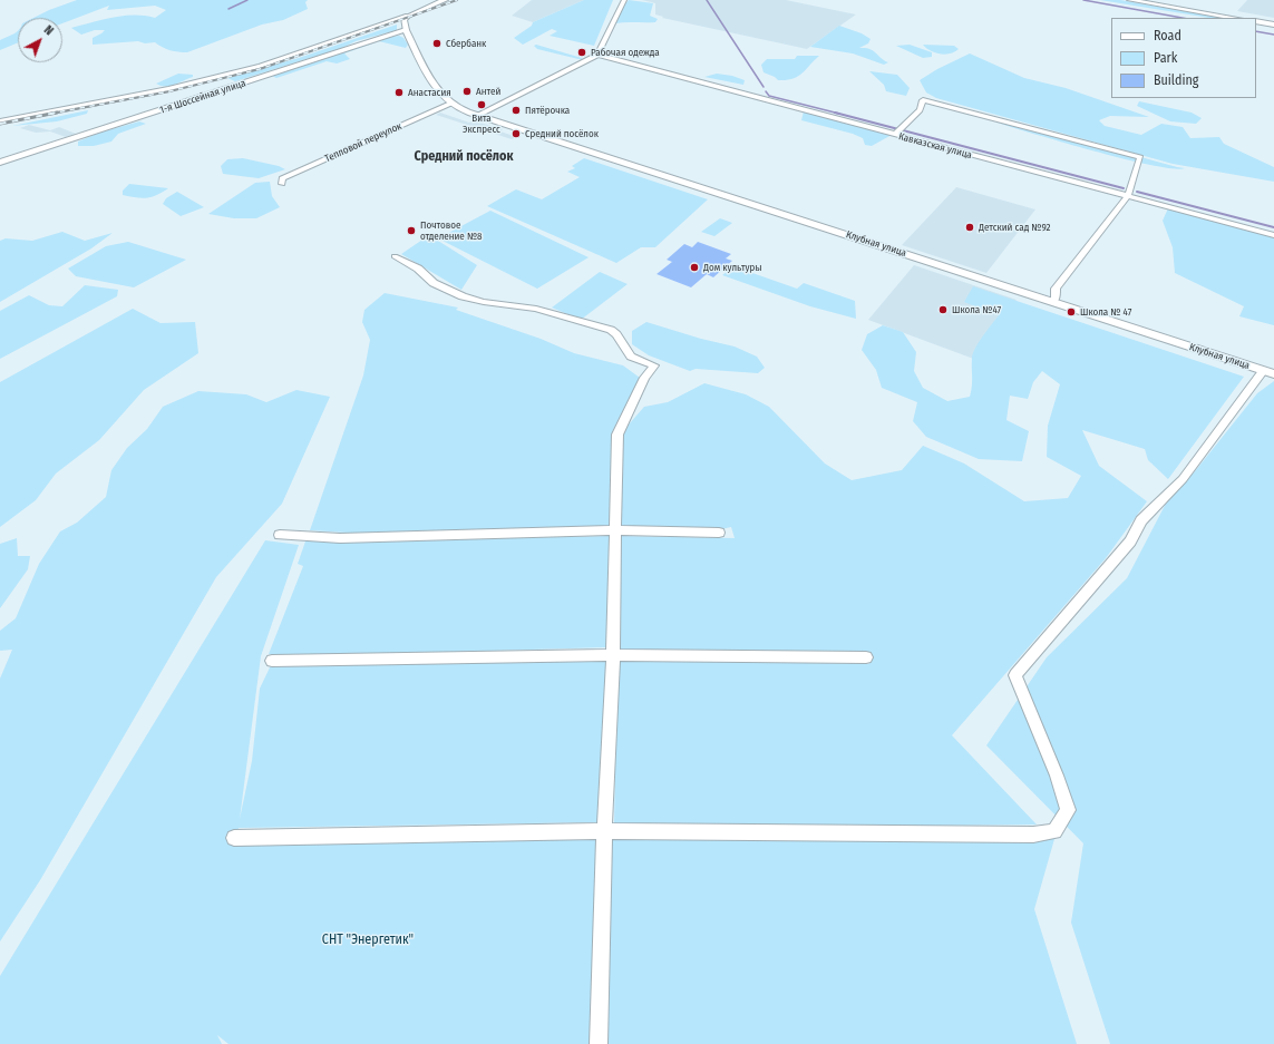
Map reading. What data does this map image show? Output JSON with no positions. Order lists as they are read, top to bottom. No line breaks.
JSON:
{"streets":{"street":["1-я Шоссейная улица","Тепловой переулок","Кавказская улица","Клубная улица"]},"crossings":[["Тепловой переулок","Клубная улица"]],"districts":["Средний посёлок"],"parks":["СНТ \"Энергетик\""],"places":["Сбербанк","Рабочая одежда","Антей","Анастасия","Вита Экспресс","Пятёрочка","Средний посёлок","Детский сад №92","Почтовое отделение №8","Дом культуры","Школа №47","Школа № 47"],"legend":["Road","Park","Building"],"north":"top right"}
